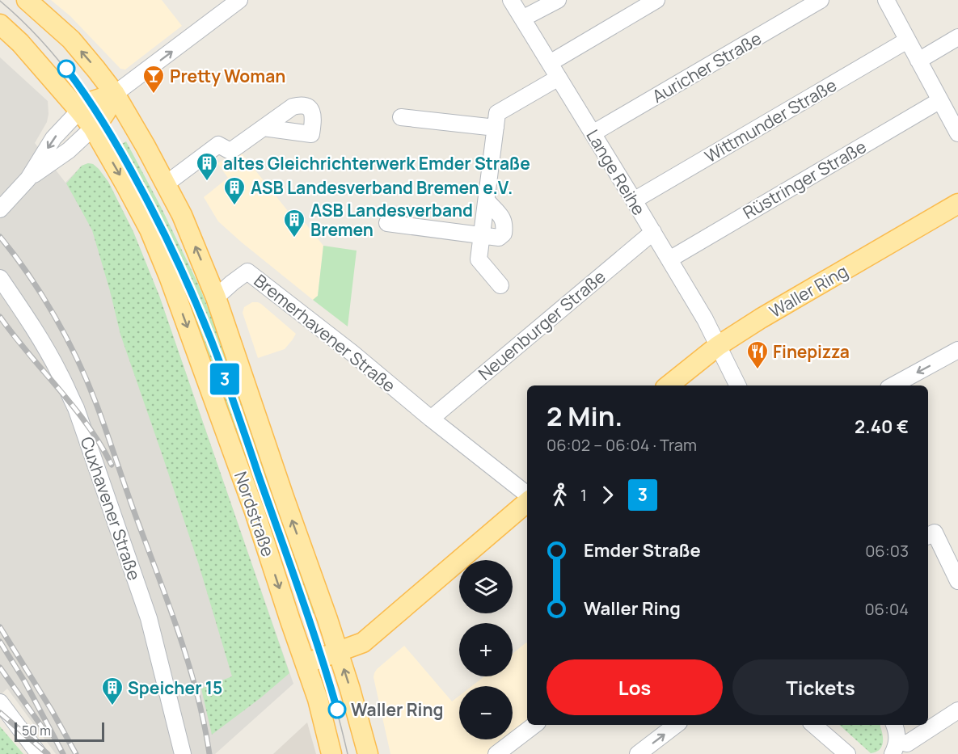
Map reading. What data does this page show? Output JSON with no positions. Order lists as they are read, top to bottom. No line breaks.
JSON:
{"streets":{"main road":["Waller Ring","Nordstraße"],"street":["Auricher Straße","Wittmunder Straße","Lange Reihe","Rüstringer Straße","Neuenburger Straße","Bremerhavener Straße","Cuxhavener Straße"]},"crossings":[["Auricher Straße","Lange Reihe"],["Wittmunder Straße","Lange Reihe"],["Lange Reihe","Rüstringer Straße"],["Lange Reihe","Waller Ring"],["Lange Reihe","Neuenburger Straße"],["Neuenburger Straße","Bremerhavener Straße"],["Bremerhavener Straße","Nordstraße"]],"places":{"bar":["Pretty Woman"],"building":["altes Gleichrichterwerk Emder Straße","ASB Landesverband Bremen e.V.","ASB Landesverband Bremen","Speicher 15"],"restaurant":["Finepizza"],"other":["Waller Ring"]},"lines":["tram line 3"],"scale_bar":"50 m","page":{"on_map":"3","heading":["2 Min.","06:02 – 06:04 · Tram","2.40 €"],"legs":["1","3"],"list":[{"name":"Emder Straße","value":"06:03"},{"name":"Waller Ring","value":"06:04"}],"map_buttons":["+","−"],"buttons":["Los","Tickets"],"scale":"50 m"}}
